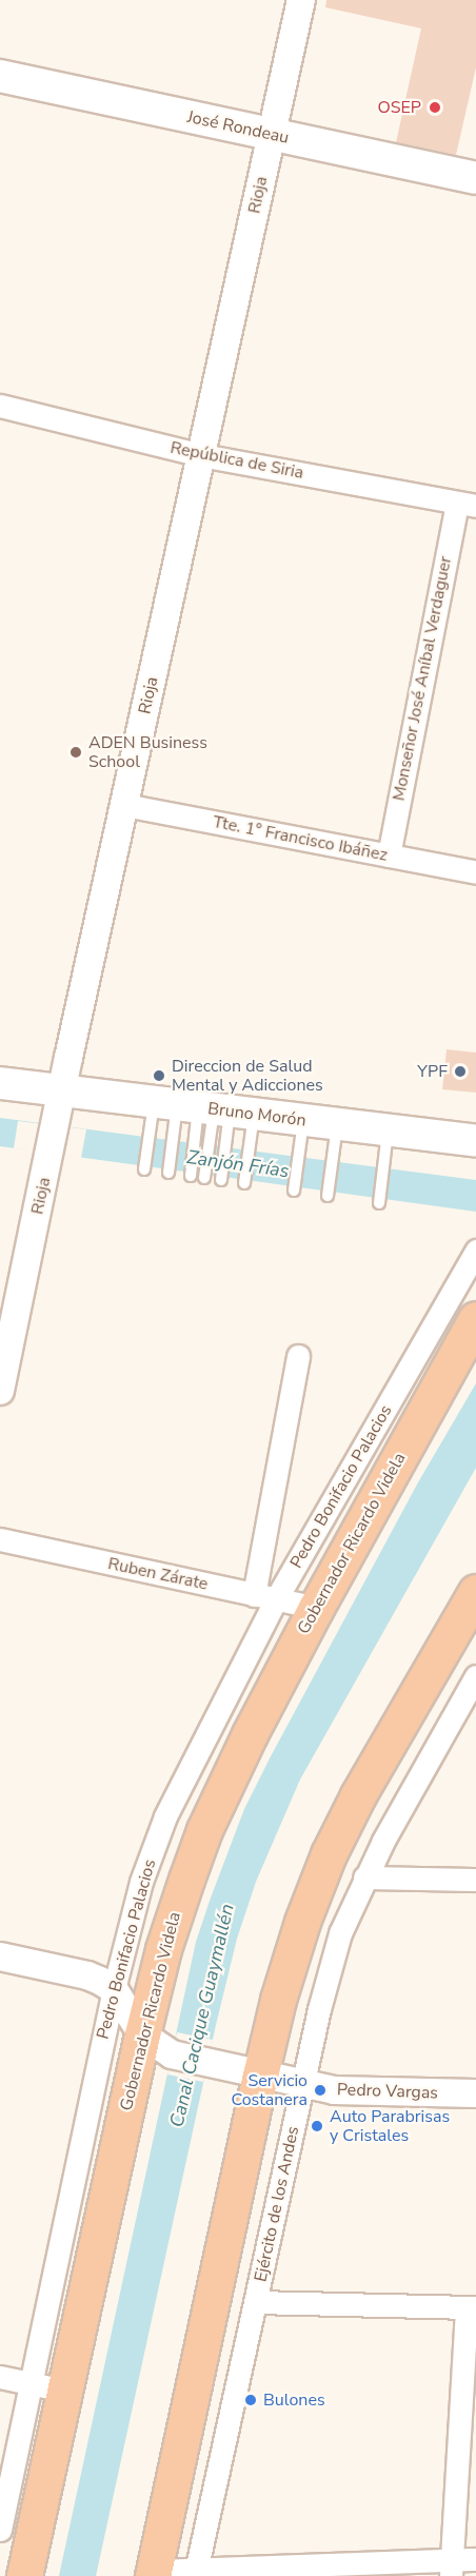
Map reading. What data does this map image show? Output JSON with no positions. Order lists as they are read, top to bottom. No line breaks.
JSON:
{"streets":{"highway":["Gobernador Ricardo Videla"],"main road":["José Rondeau","Bruno Morón"],"street":["Rioja","República de Siria","Monseñor José Aníbal Verdaguer","Tte. 1° Francisco Ibáñez","Pedro Bonifacio Palacios","Ruben Zárate","Pedro Vargas","Ejército de los Andes"]},"crossings":[["José Rondeau","Rioja"],["Rioja","República de Siria"],["Rioja","Tte. 1° Francisco Ibáñez"],["Rioja","Bruno Morón"],["República de Siria","Monseñor José Aníbal Verdaguer"],["Monseñor José Aníbal Verdaguer","Tte. 1° Francisco Ibáñez"],["Pedro Bonifacio Palacios","Ruben Zárate"],["Gobernador Ricardo Videla","Ruben Zárate"],["Gobernador Ricardo Videla","Pedro Vargas"],["Pedro Vargas","Ejército de los Andes"]],"water":["Zanjón Frías","Canal Cacique Guaymallén"],"places":["OSEP","ADEN Business School","YPF","Direccion de Salud Mental y Adicciones","Servicio Costanera","Auto Parabrisas y Cristales","Bulones"]}
